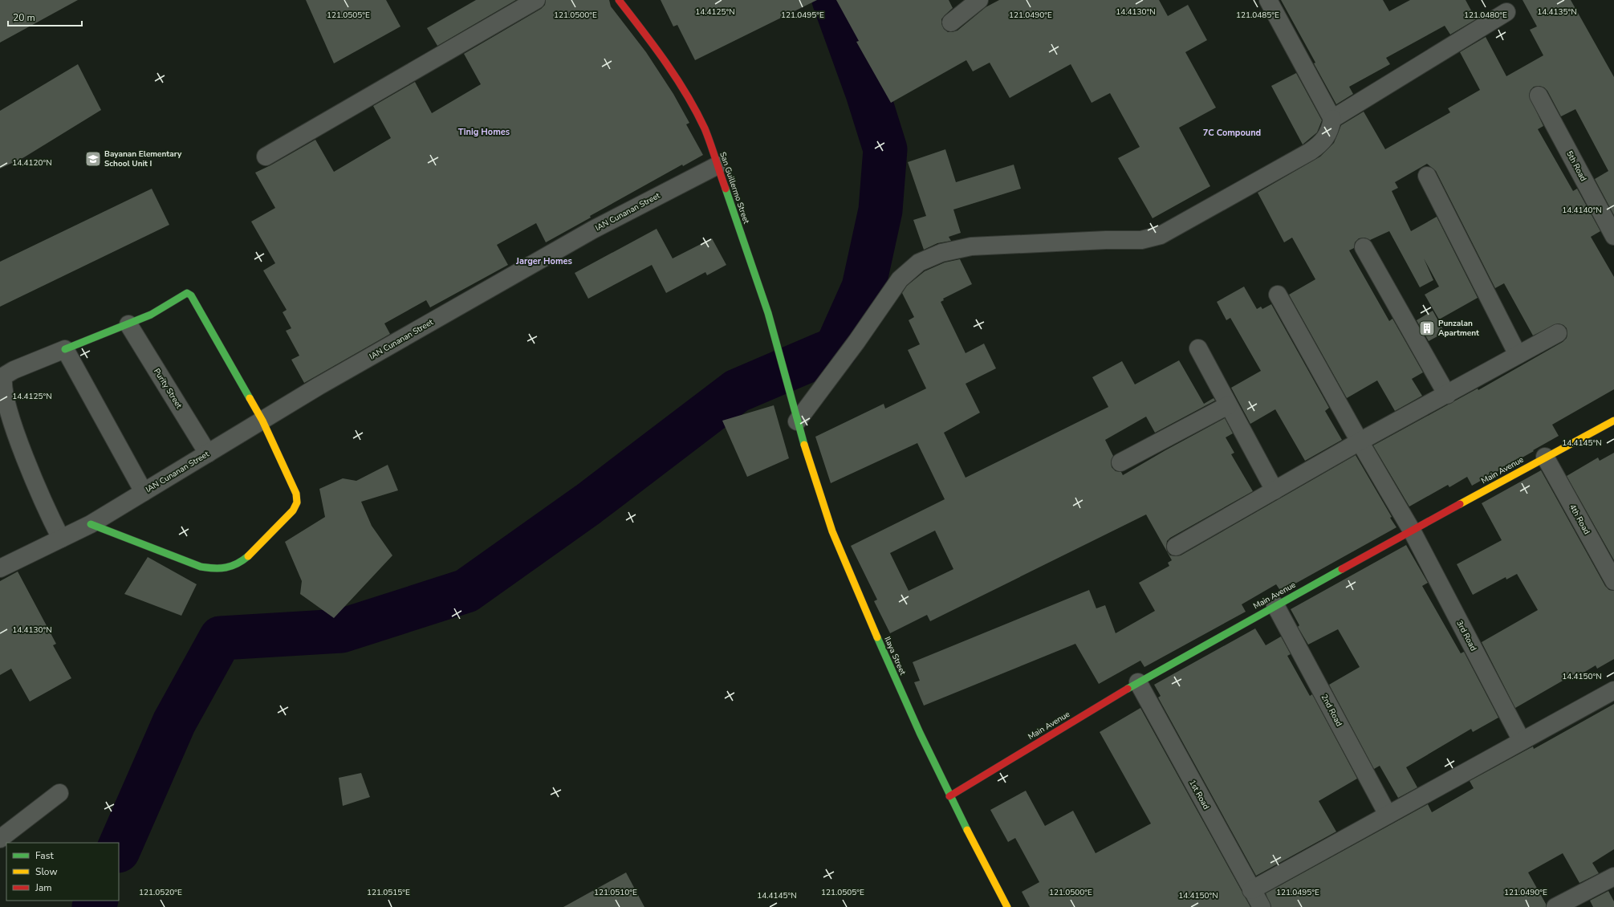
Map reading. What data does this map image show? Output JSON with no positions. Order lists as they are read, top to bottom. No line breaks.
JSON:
{"streets":{"street":["5th Road","San Guillermo Street","IAN Cunanan Street","Purity Street","Main Avenue","4th Road","3rd Road","Ilaya Street","2nd Road","1st Road"]},"crossings":[["San Guillermo Street","IAN Cunanan Street"],["San Guillermo Street","Ilaya Street"],["IAN Cunanan Street","Purity Street"],["Main Avenue","4th Road"],["Main Avenue","3rd Road"],["Main Avenue","Ilaya Street"],["Main Avenue","2nd Road"],["Main Avenue","1st Road"]],"districts":["Tinig Homes","7C Compound","Jarger Homes"],"places":{"school or university":["Bayanan Elementary School Unit I"],"building":["Punzalan Apartment"]},"legend":["Fast","Slow","Jam"],"scale_bar":"20 m","coordinates":["14.4125°N","14.4135°N","14.4130°N","121.0505°E","121.0500°E","121.0495°E","121.0490°E","121.0485°E","121.0480°E","14.4120°N","14.4140°N","14.4145°N","14.4150°N","121.0520°E","121.0515°E","121.0510°E"]}
